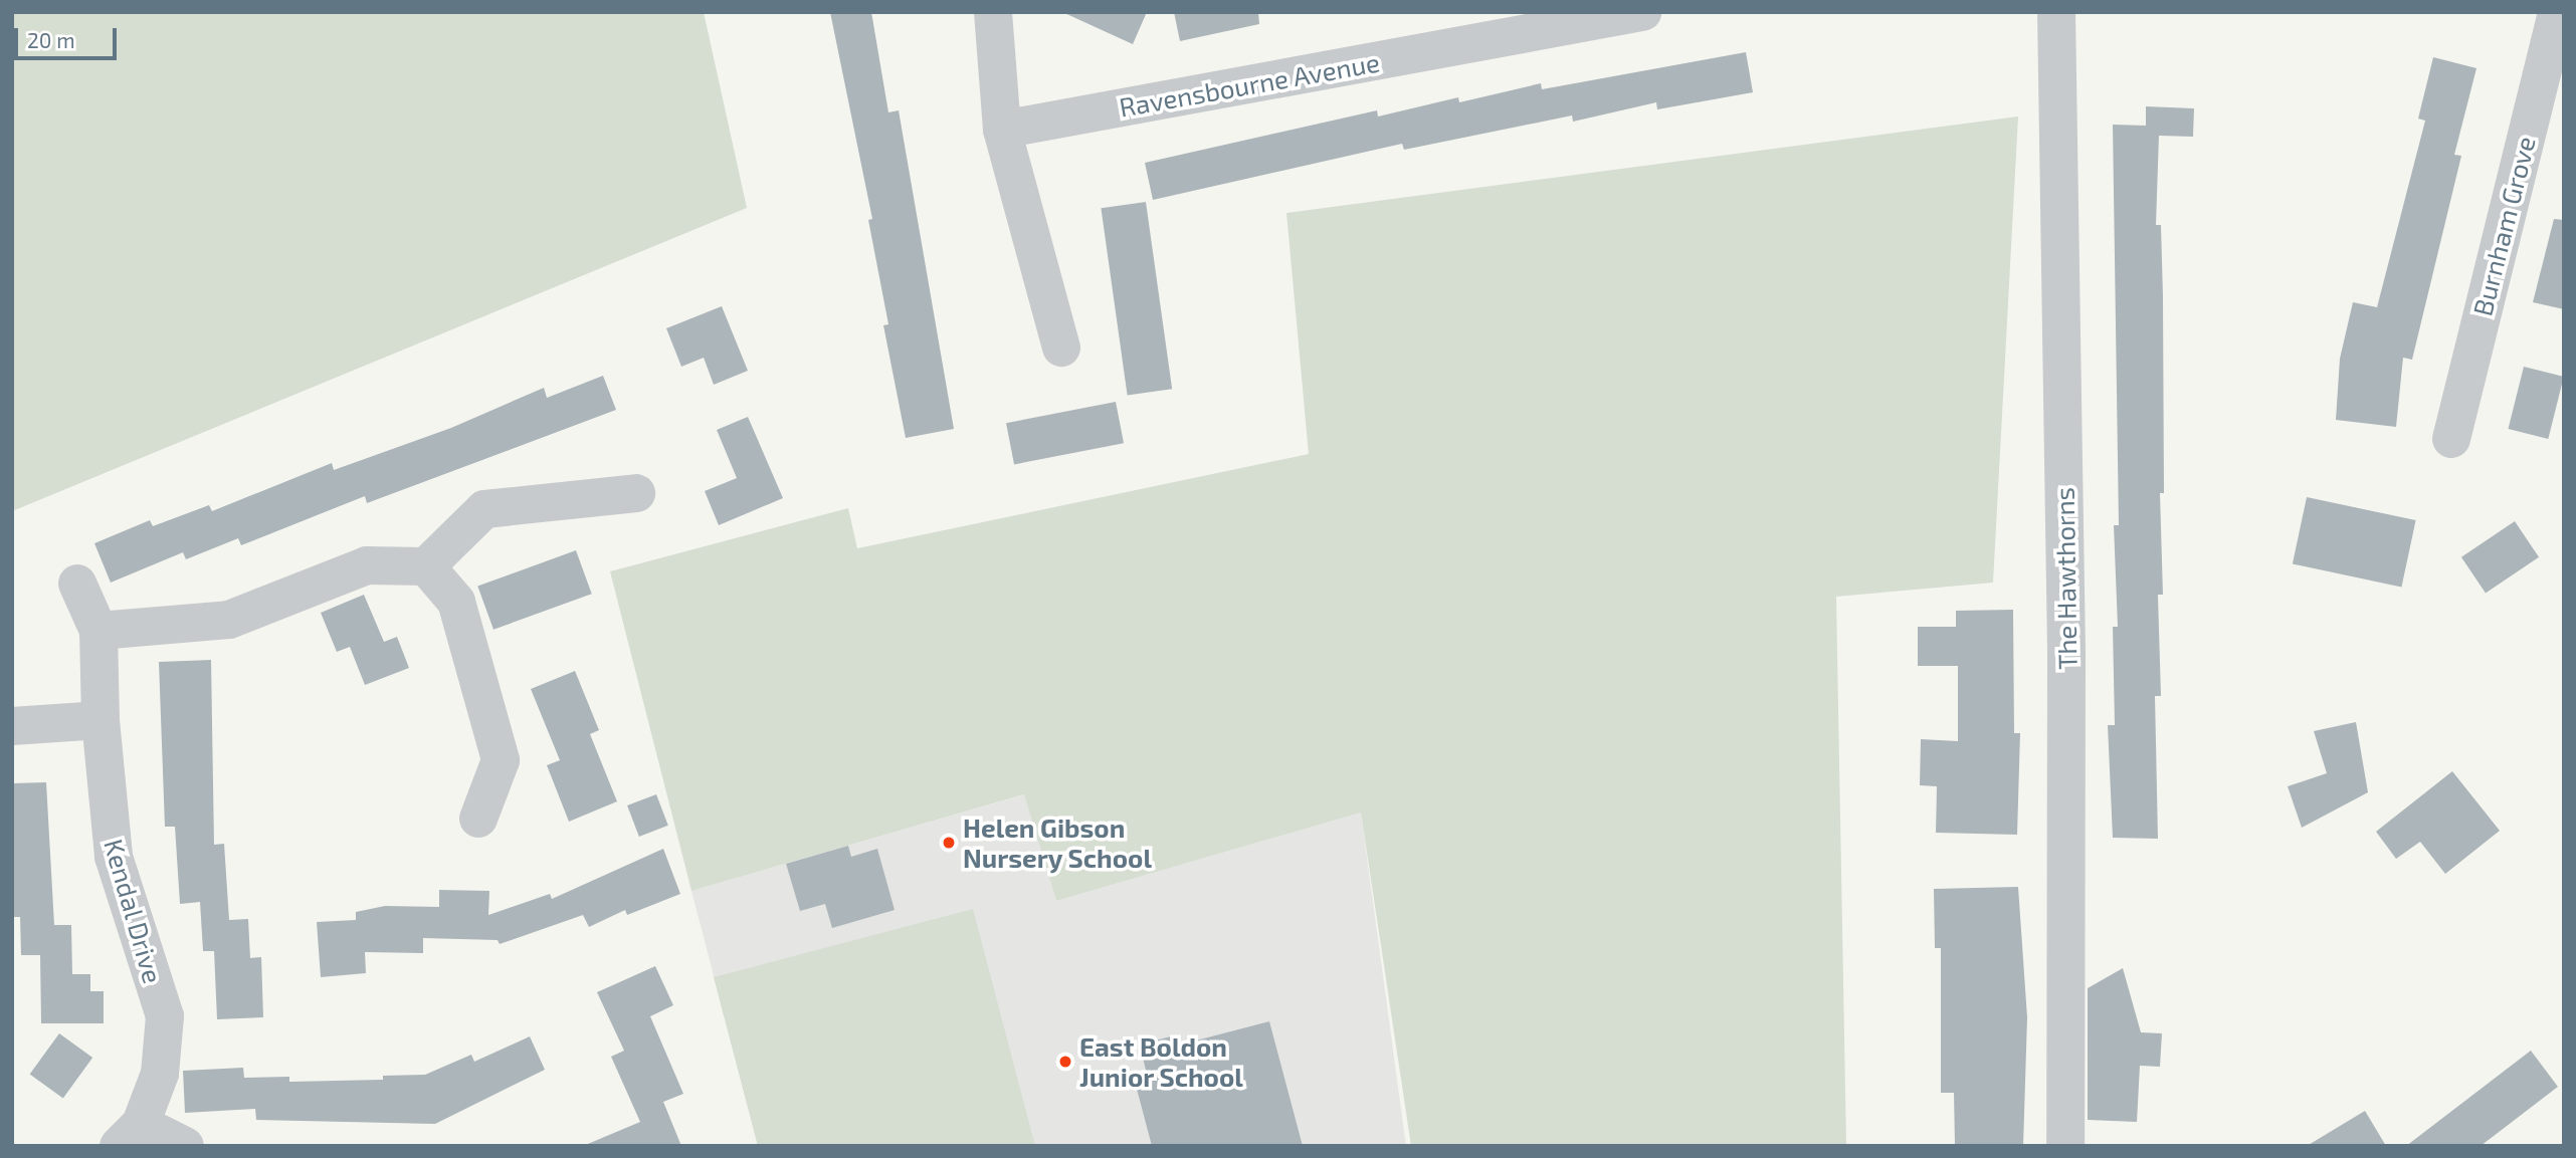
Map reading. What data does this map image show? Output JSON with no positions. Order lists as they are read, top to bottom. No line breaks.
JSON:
{"streets":{"street":["Ravensbourne Avenue","Burnham Grove","The Hawthorns","Kendal Drive"]},"places":["Helen Gibson Nursery School","East Boldon Junior School"],"scale_bar":"20 m"}
